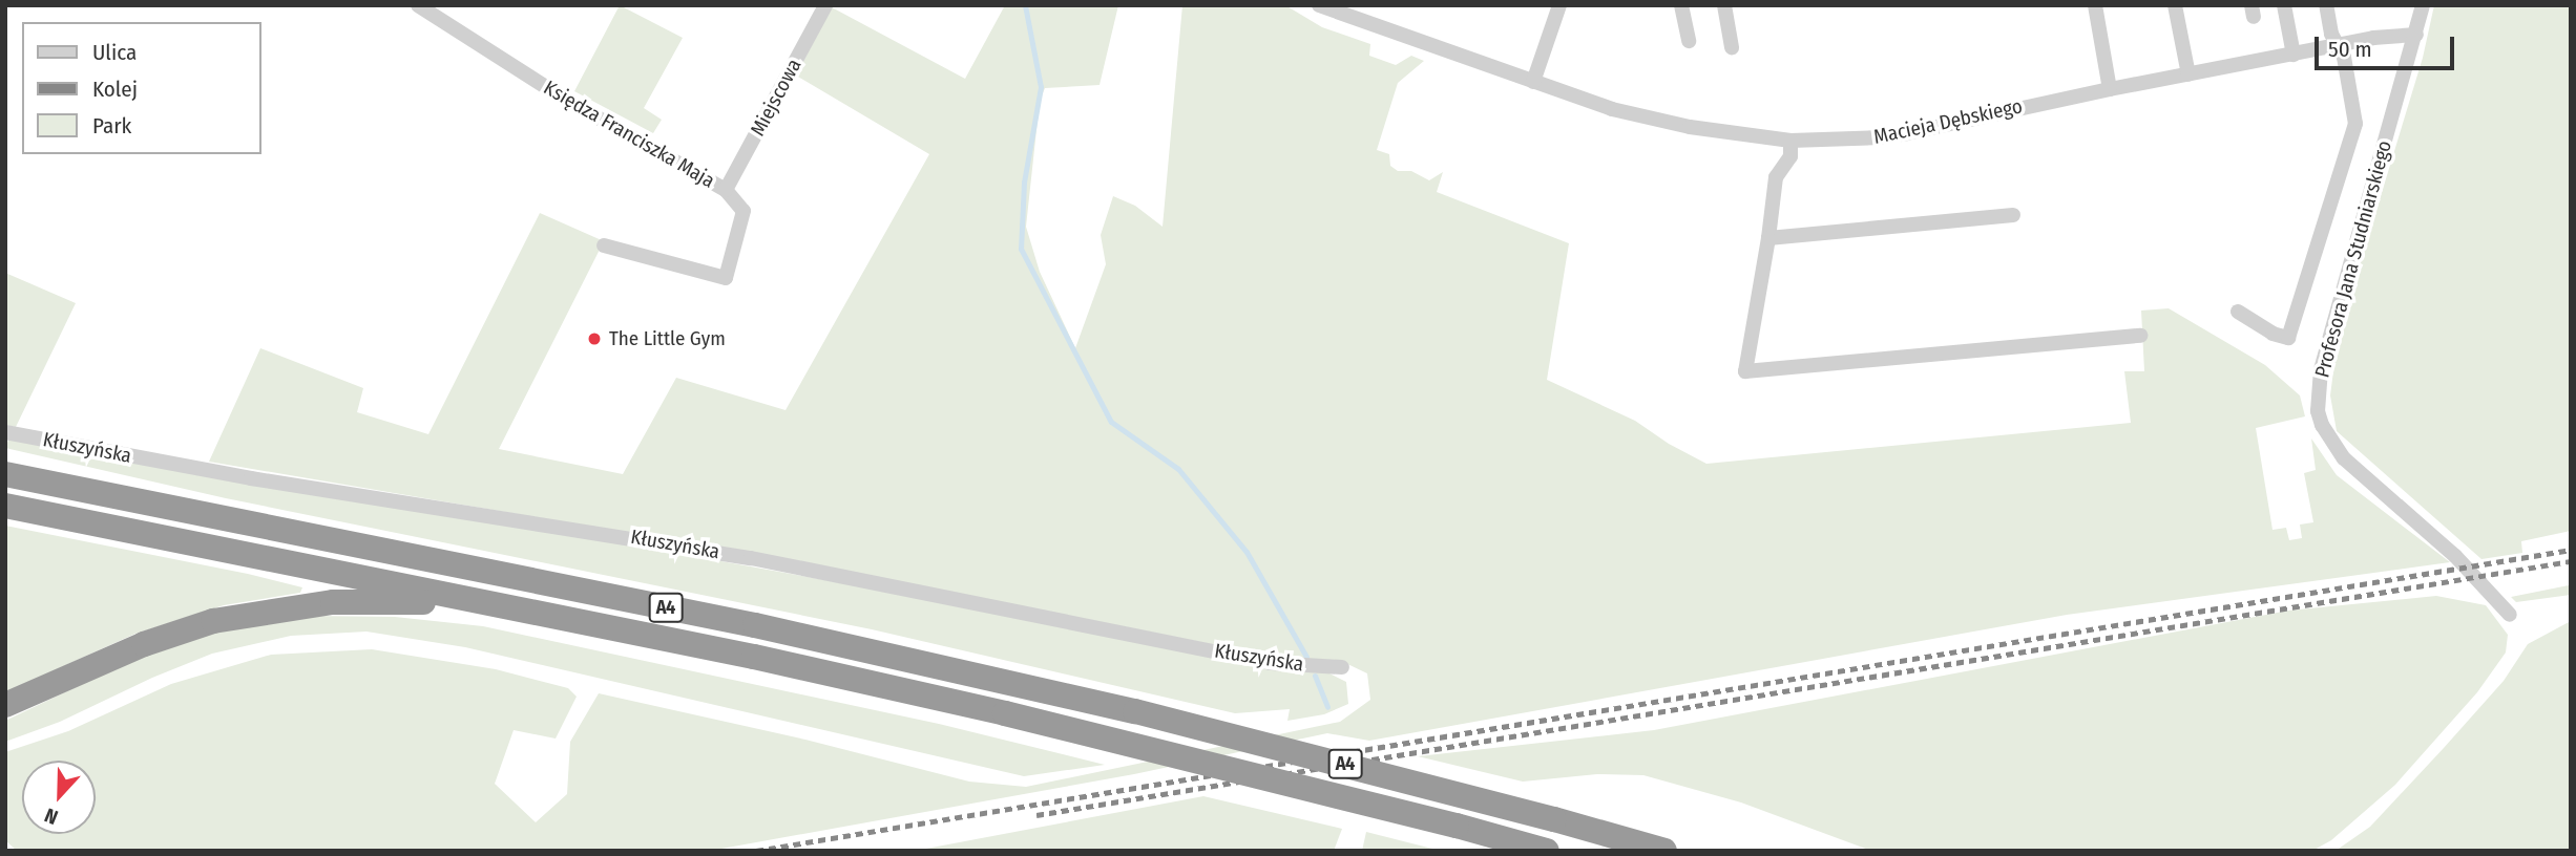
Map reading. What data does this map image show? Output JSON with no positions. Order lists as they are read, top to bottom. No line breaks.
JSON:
{"streets":{"highway":["A4"],"street":["Miejscowa","Macieja Dębskiego","Księdza Franciszka Maja","Profesora Jana Studniarskiego","Kłuszyńska"]},"crossings":[["Miejscowa","Księdza Franciszka Maja"],["Macieja Dębskiego","Profesora Jana Studniarskiego"]],"places":["The Little Gym"],"legend":["Ulica","Kolej","Park"],"scale_bar":"50 m","north":"bottom"}
